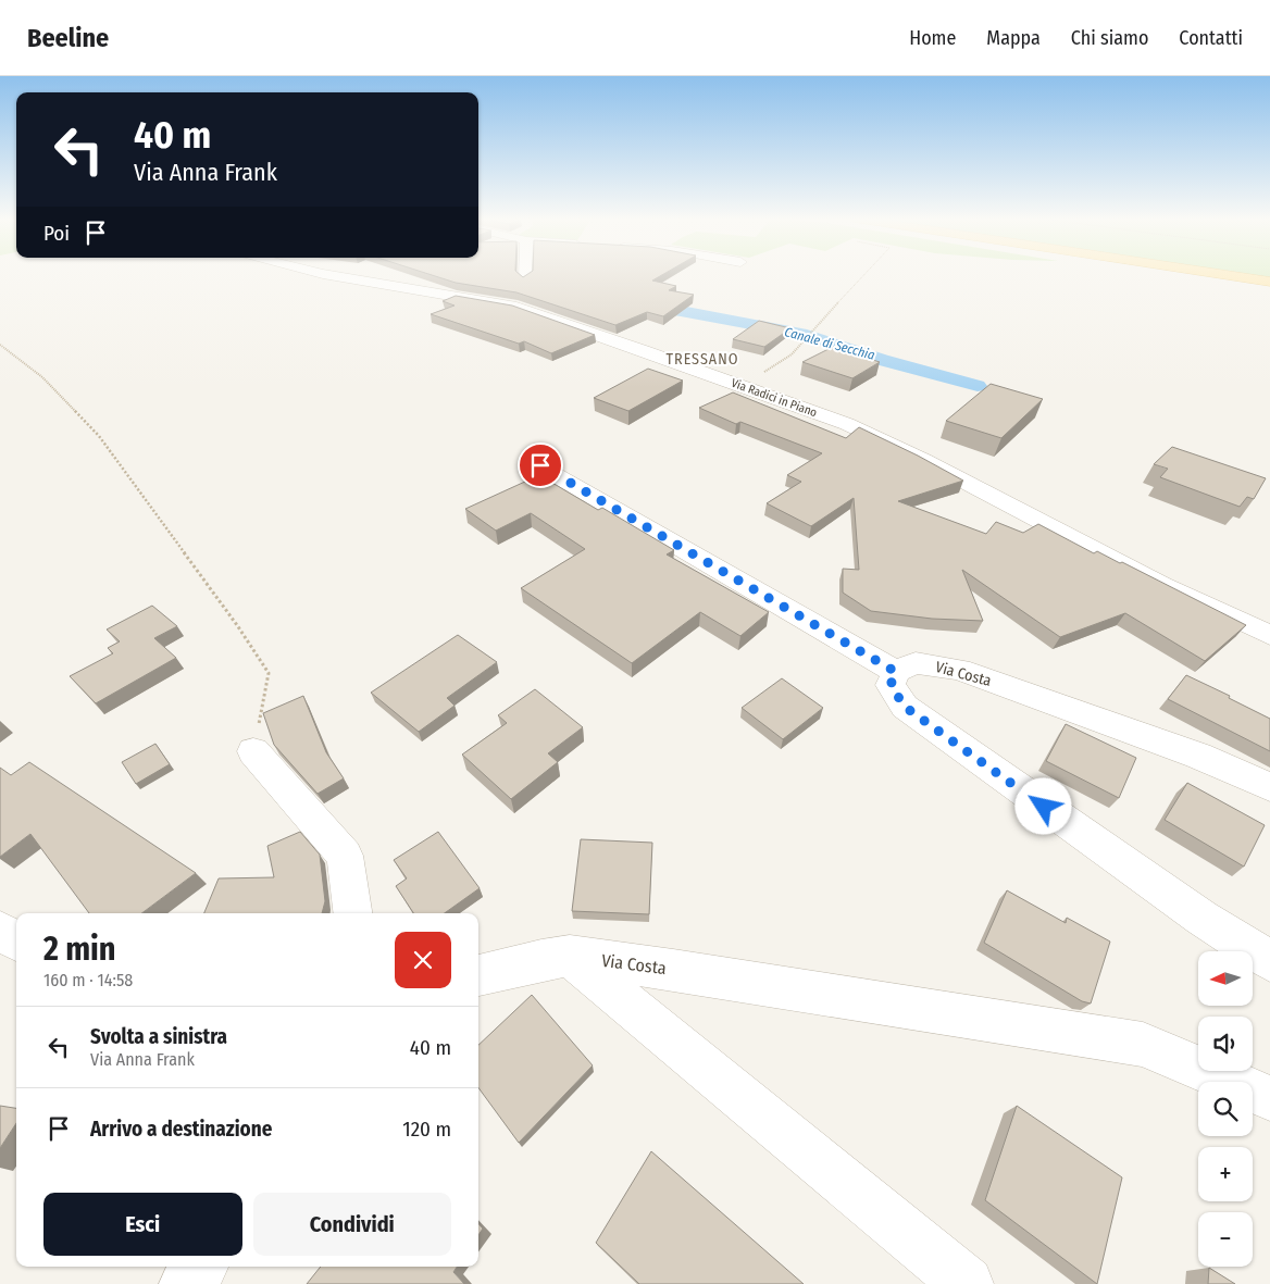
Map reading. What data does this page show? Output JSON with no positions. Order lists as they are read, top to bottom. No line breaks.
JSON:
{"streets":{"street":["Via Radici in Piano","Via Costa"]},"districts":["TRESSANO"],"water":["Canale di Secchia"],"north":"left","page":{"header":"Beeline","nav":["Home","Mappa","Chi siamo","Contatti"],"turn":["40 m","Via Anna Frank"],"then":"Poi","heading":["2 min","160 m · 14:58"],"map_buttons":["+","−"],"list":[{"name":"Svolta a sinistra","note":"Via Anna Frank","value":"40 m"},{"name":"Arrivo a destinazione","value":"120 m"}],"buttons":["Esci","Condividi"]}}
